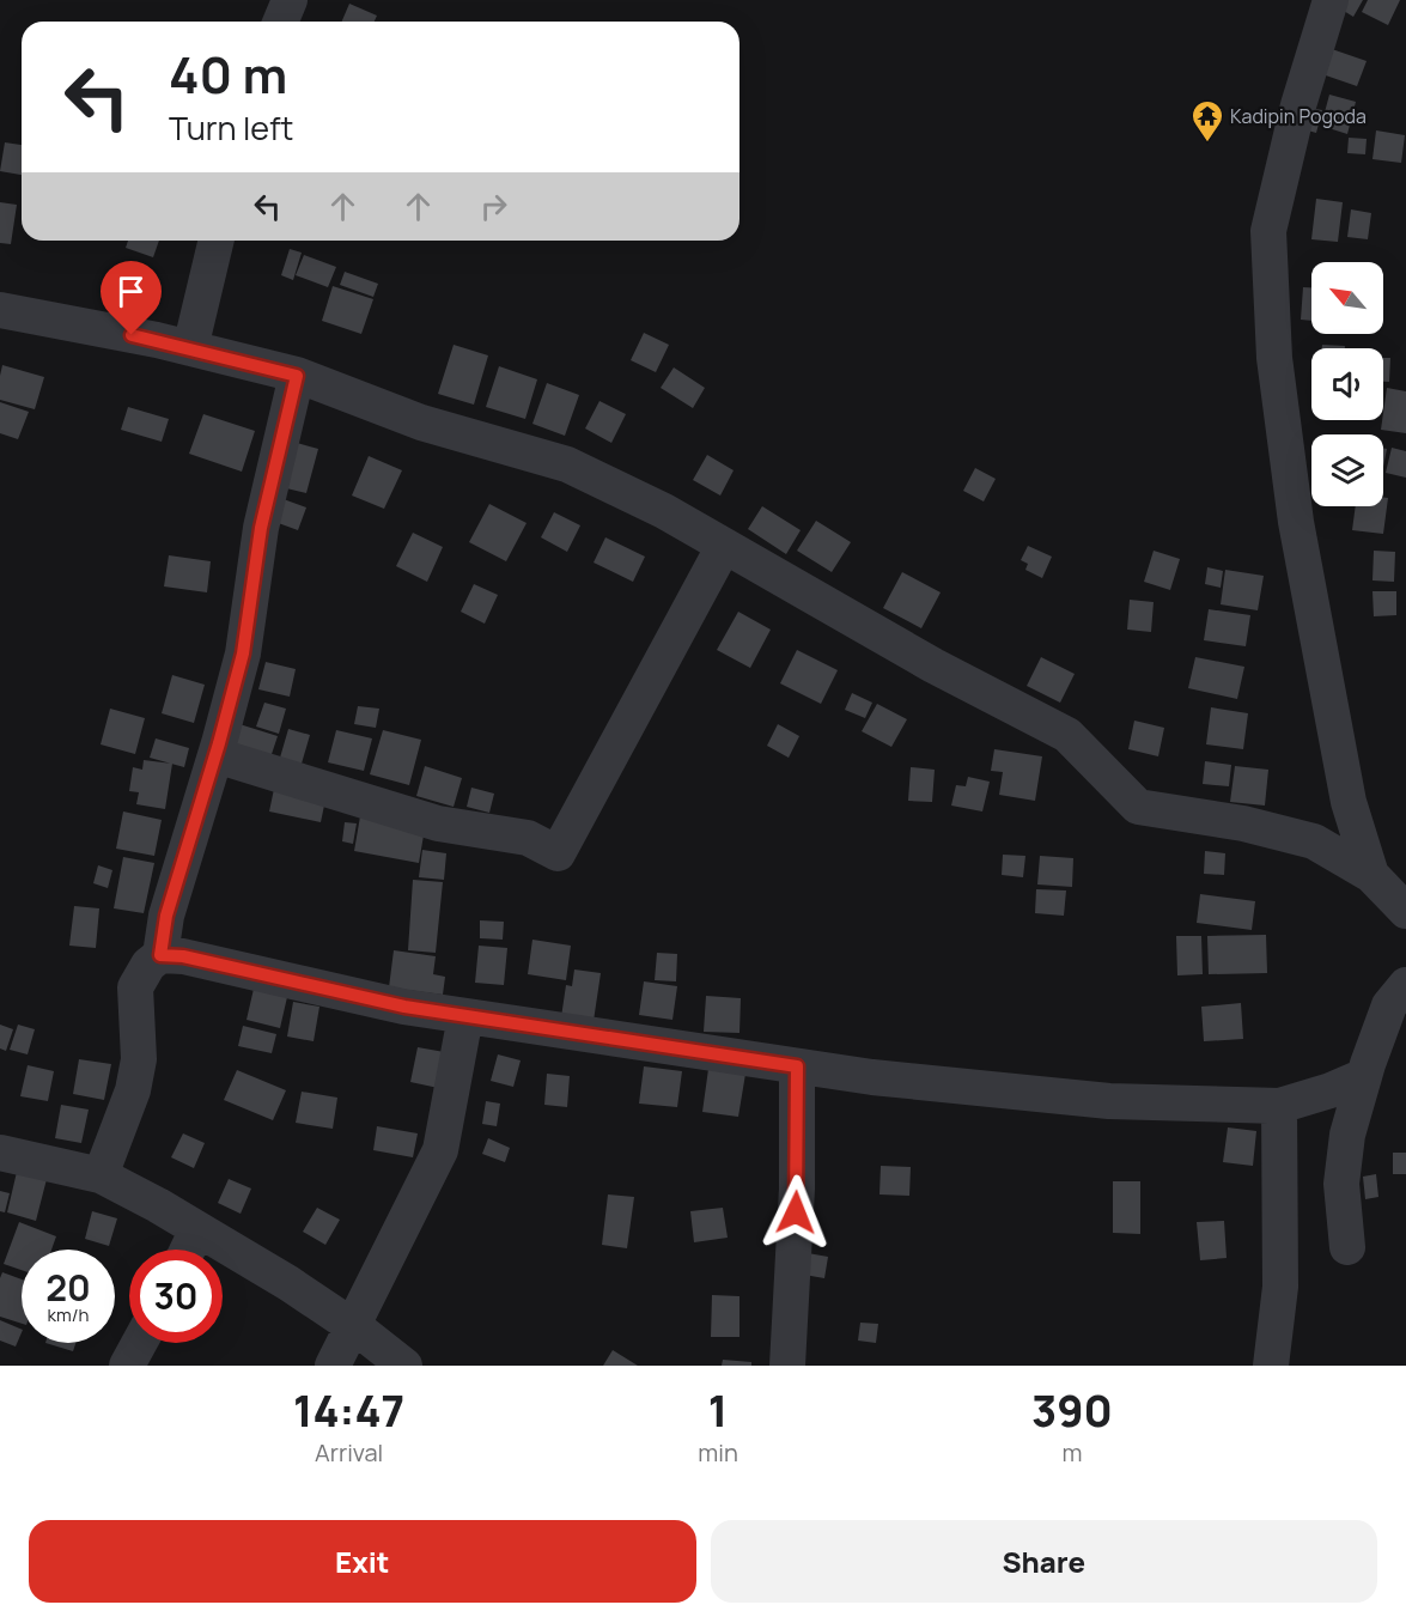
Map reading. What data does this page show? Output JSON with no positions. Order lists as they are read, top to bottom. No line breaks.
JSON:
{"places":{"temple":["Kadipin Pogoda"]},"north":"top left","page":{"turn":["40 m","Turn left"],"speed":"20 km/h","limit":"30","eta":["14:47","Arrival","1","min","390","m"],"buttons":["Exit","Share"]}}
